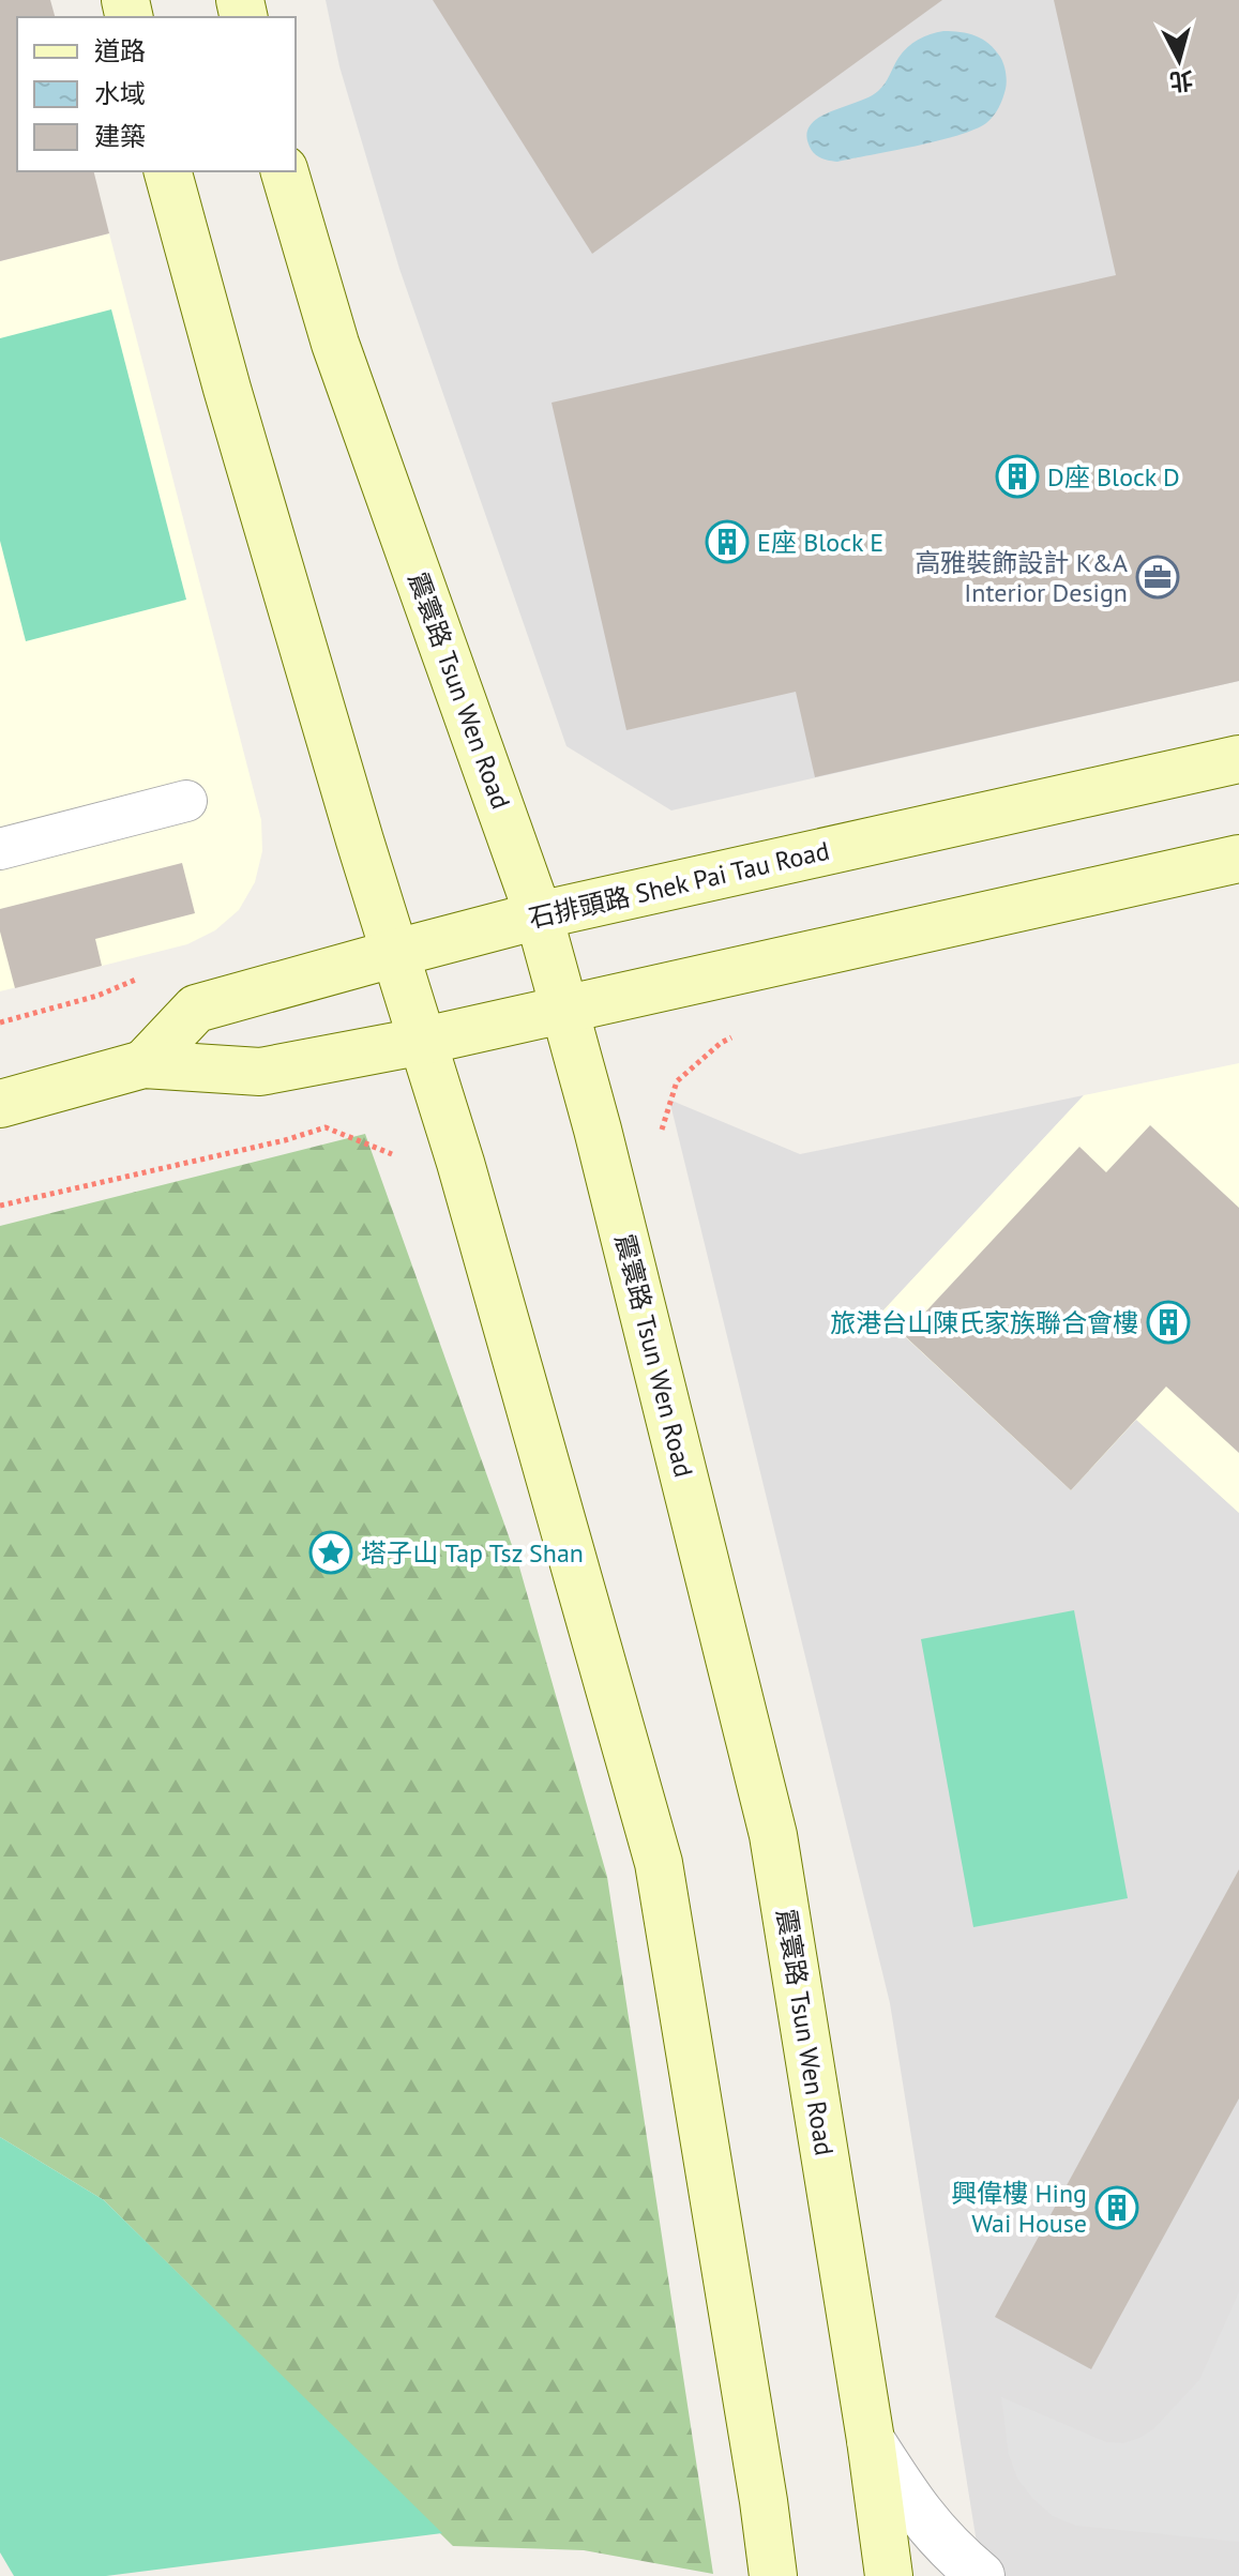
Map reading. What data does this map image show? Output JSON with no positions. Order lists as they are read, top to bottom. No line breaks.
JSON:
{"streets":{"main road":["震寰路 Tsun Wen Road","石排頭路 Shek Pai Tau Road"]},"crossings":[["震寰路 Tsun Wen Road","石排頭路 Shek Pai Tau Road"]],"places":{"building":["D座 Block D","E座 Block E","旅港台山陳氏家族聯合會樓","興偉樓 Hing Wai House"],"office":["高雅裝飾設計 K&A Interior Design"],"place":["塔子山 Tap Tsz Shan"]},"legend":["道路","水域","建築"],"north":"bottom"}
